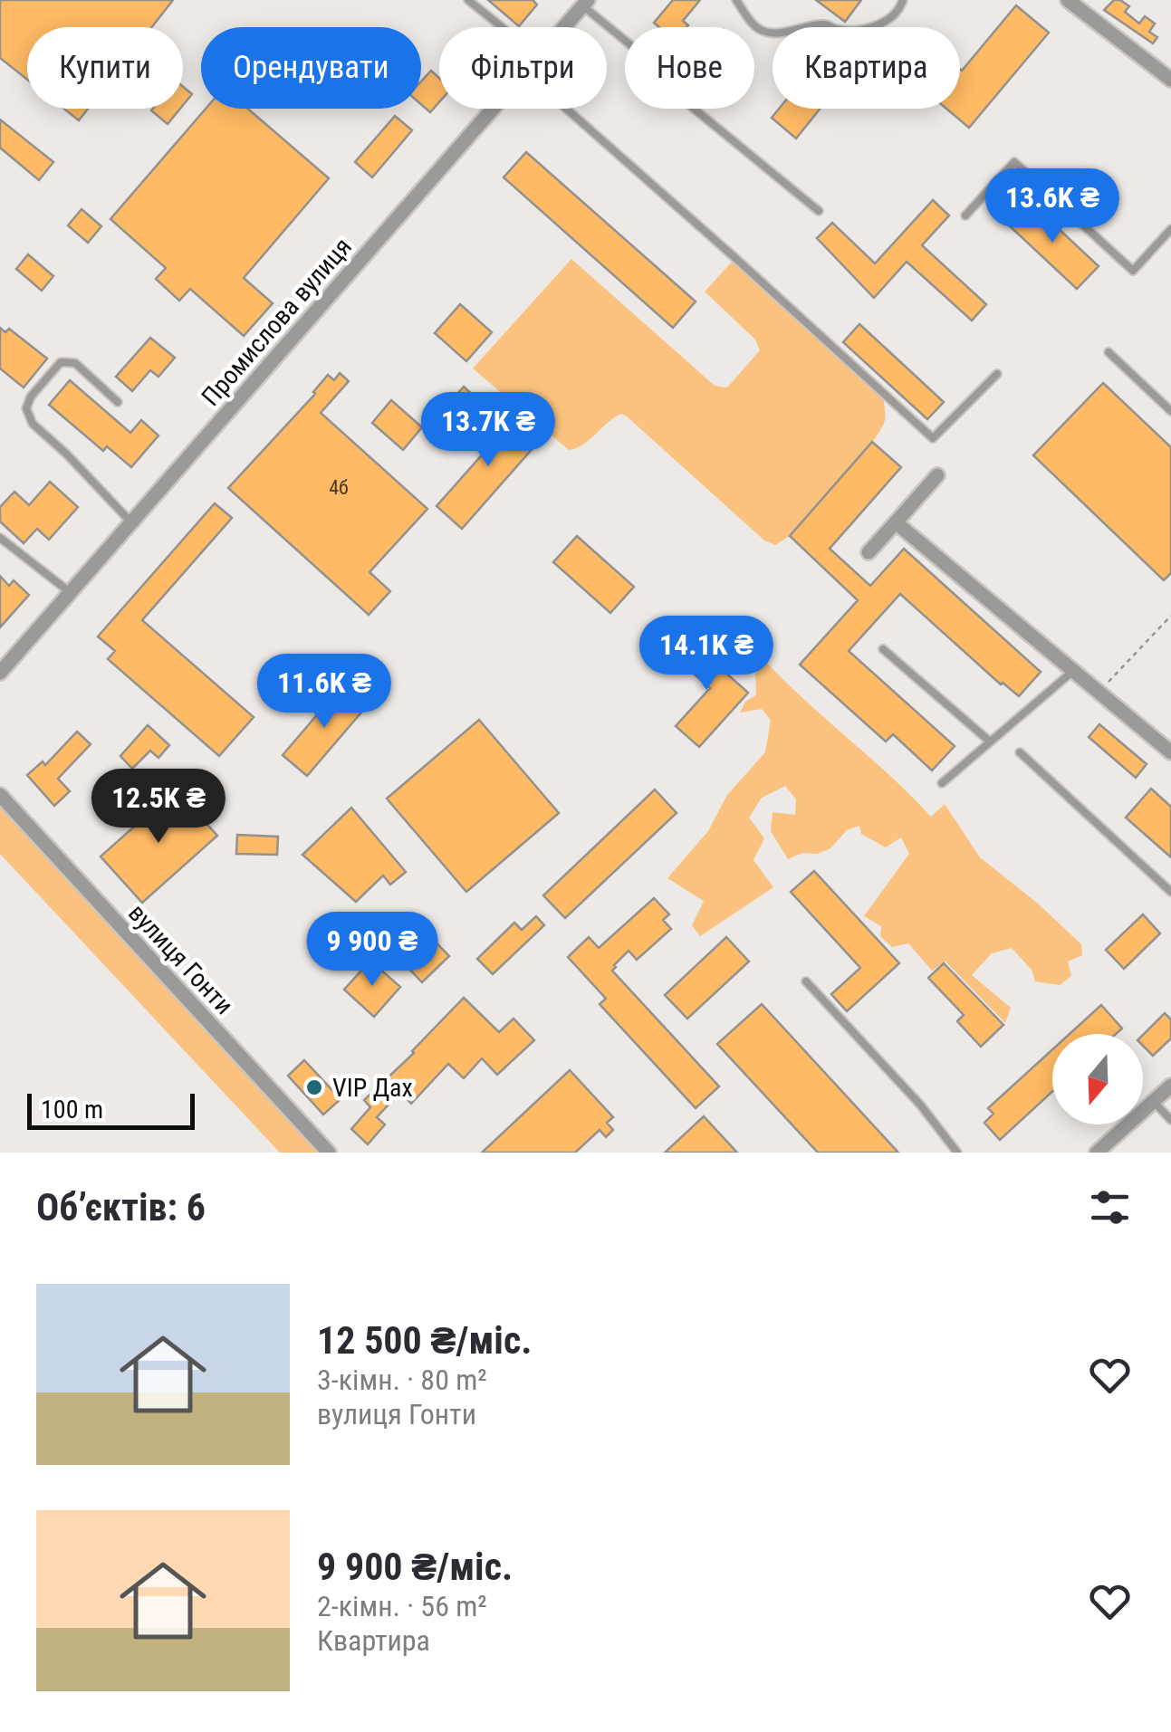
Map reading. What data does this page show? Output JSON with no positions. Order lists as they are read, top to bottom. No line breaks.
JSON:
{"streets":{"street":["Промислова вулиця","вулиця Гонти"]},"places":["VIP Дах"],"house_numbers":["4б"],"scale_bar":"100 m","north":"bottom","page":{"chip":["Купити","Орендувати","Фільтри","Нове","Квартира"],"price":["13.6K ₴","13.7K ₴","14.1K ₴","11.6K ₴","12.5K ₴","9 900 ₴"],"scale":"100 m","heading":"Об’єктів: 6","list":[{"name":"12 500 ₴/міс.","note":"3-кімн. · 80 m² · вулиця Гонти"},{"name":"9 900 ₴/міс.","note":"2-кімн. · 56 m² · Квартира"}]}}
